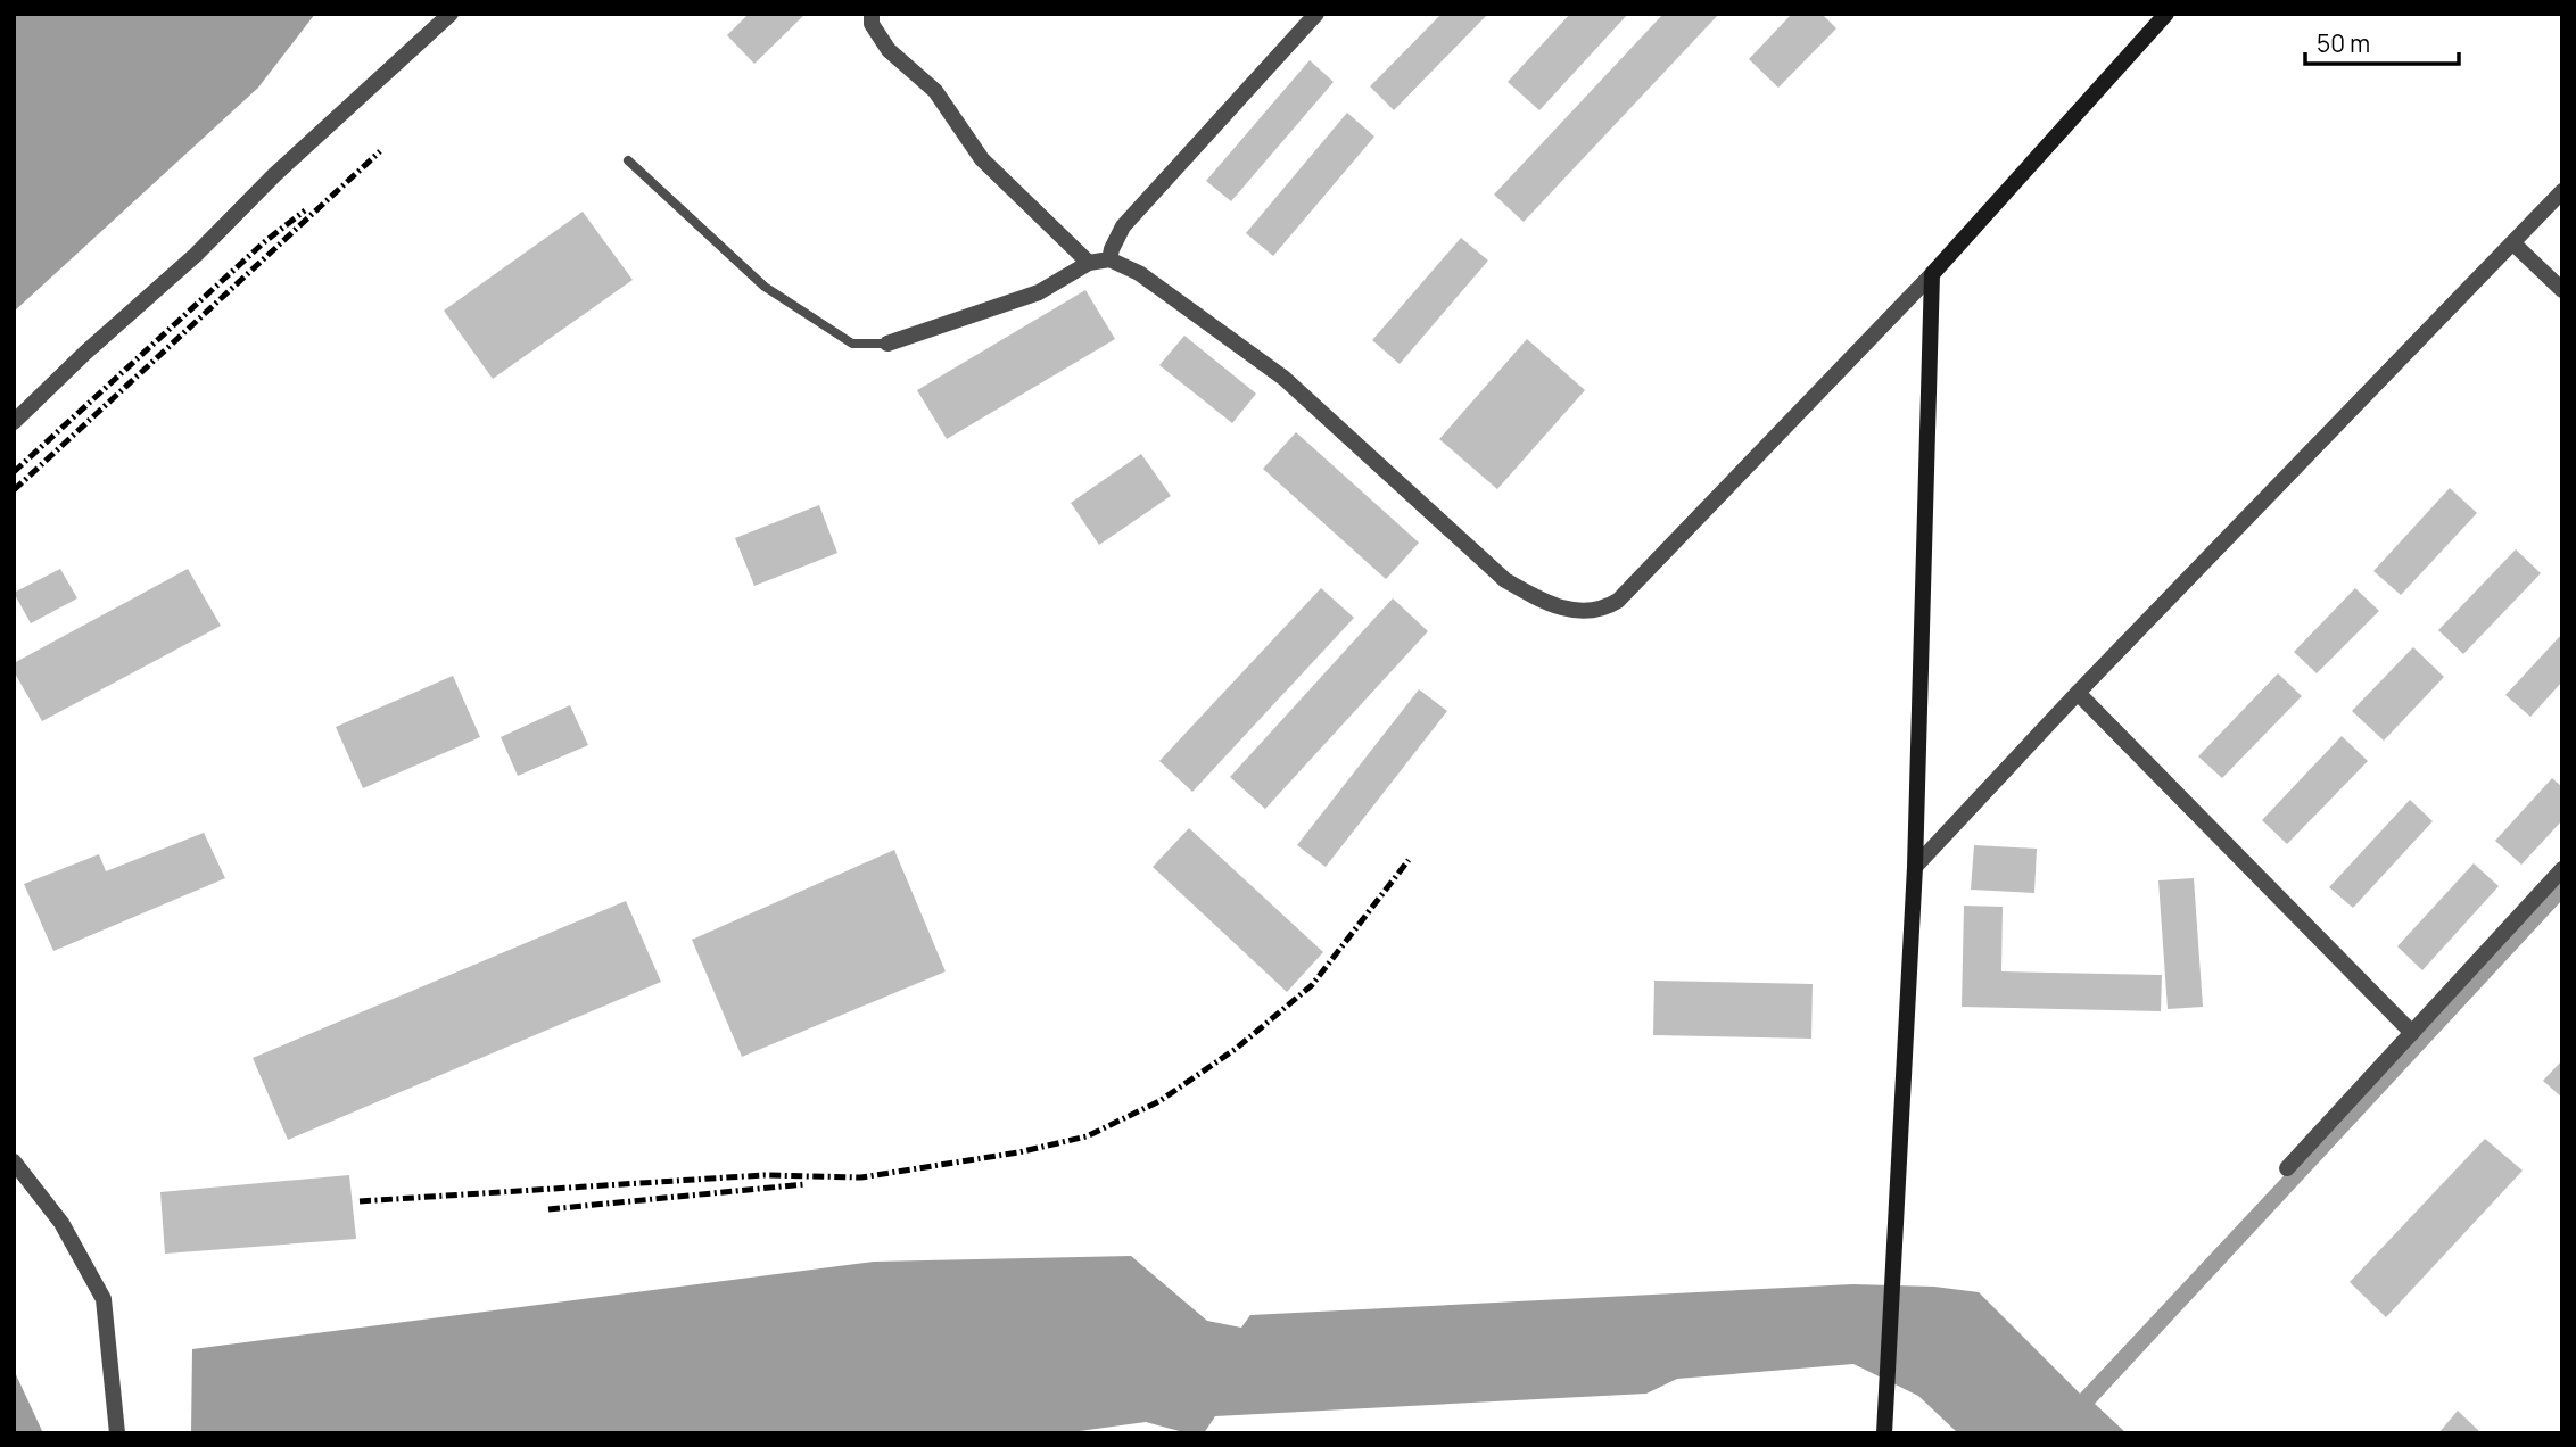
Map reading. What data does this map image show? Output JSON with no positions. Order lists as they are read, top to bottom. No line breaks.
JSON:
{"scale_bar":"50 m"}
